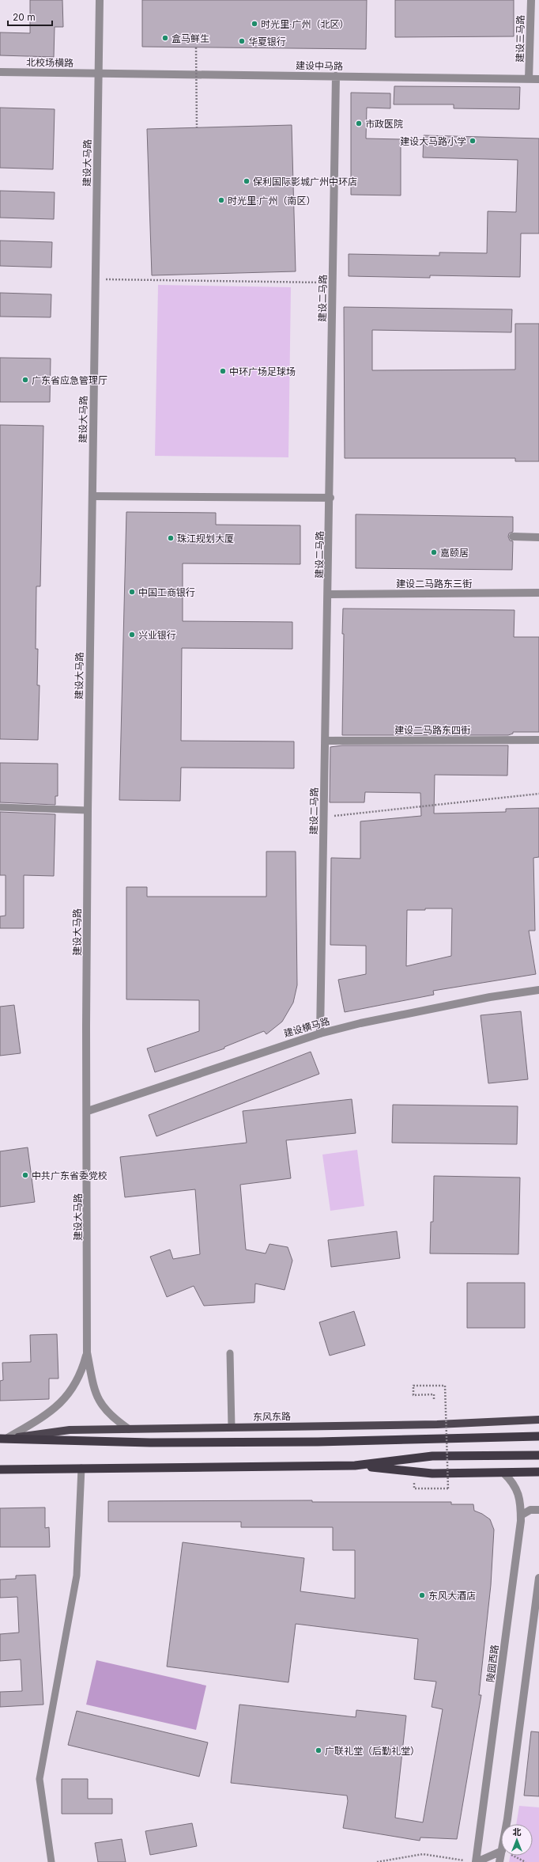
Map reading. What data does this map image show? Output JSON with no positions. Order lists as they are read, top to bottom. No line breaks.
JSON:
{"streets":{"main road":["东风东路"],"street":["建设三马路","北校场横路","建设中马路","建设大马路","建设二马路","建设二马路东三街","建设二马路东四街","建设横马路","陵园西路"]},"crossings":[["建设三马路","建设中马路"],["北校场横路","建设中马路"],["北校场横路","建设大马路"],["建设中马路","建设大马路"],["建设中马路","建设二马路"],["建设大马路","建设横马路"],["建设二马路","建设二马路东三街"],["建设二马路","建设二马路东四街"],["建设二马路","建设横马路"]],"places":["时光里·广州（北区）","盒马鲜生","华夏银行","市政医院","建设大马路小学","保利国际影城广州中环店","时光里·广州（南区）","中环广场足球场","广东省应急管理厅","珠江规划大厦","嘉颐居","中国工商银行","兴业银行","中共广东省委党校","东风大酒店","广联礼堂（后勤礼堂）"],"scale_bar":"20 m","north":"top"}
